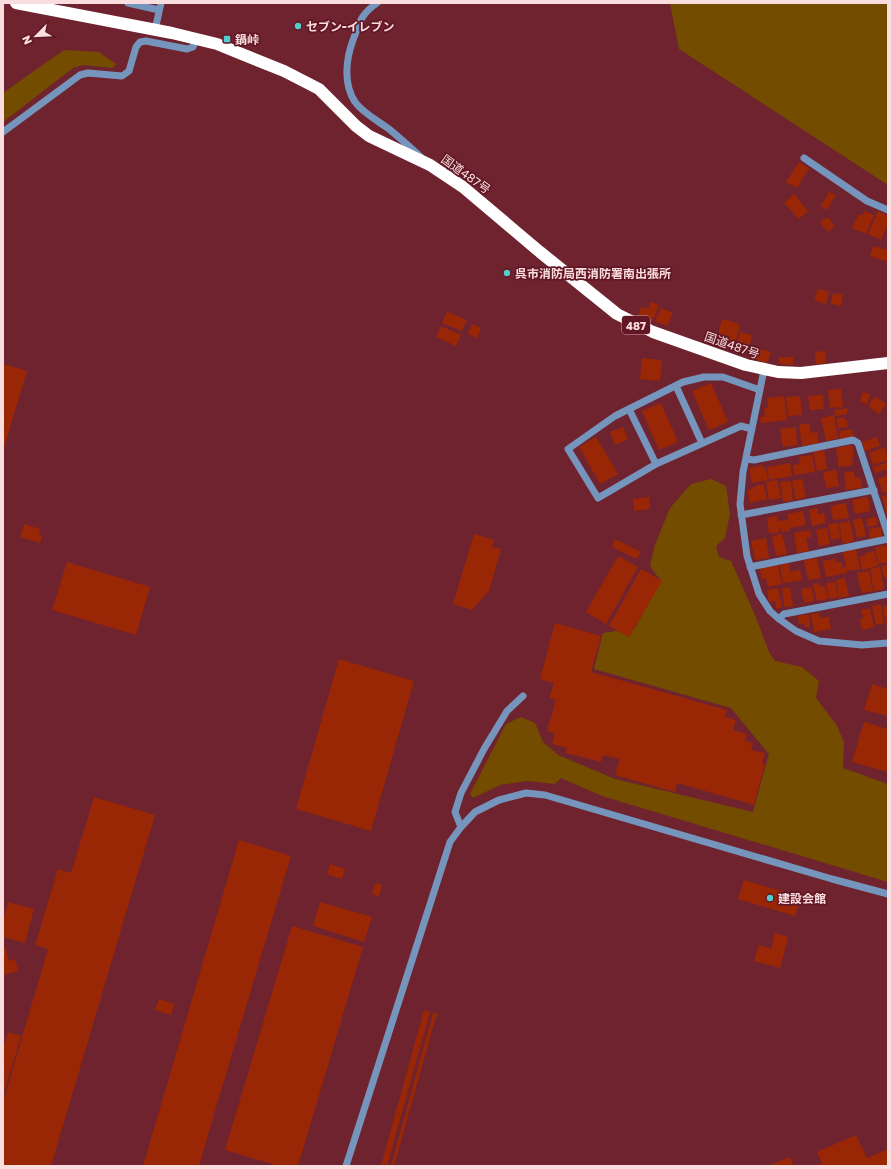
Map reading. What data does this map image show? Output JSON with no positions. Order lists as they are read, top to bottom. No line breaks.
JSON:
{"streets":{"highway":["国道487号","487"]},"places":{"other":["セブン-イレブン","呉市消防局西消防署南出張所","建設会館"],"transit":["鍋峠"]},"north":"bottom left"}
